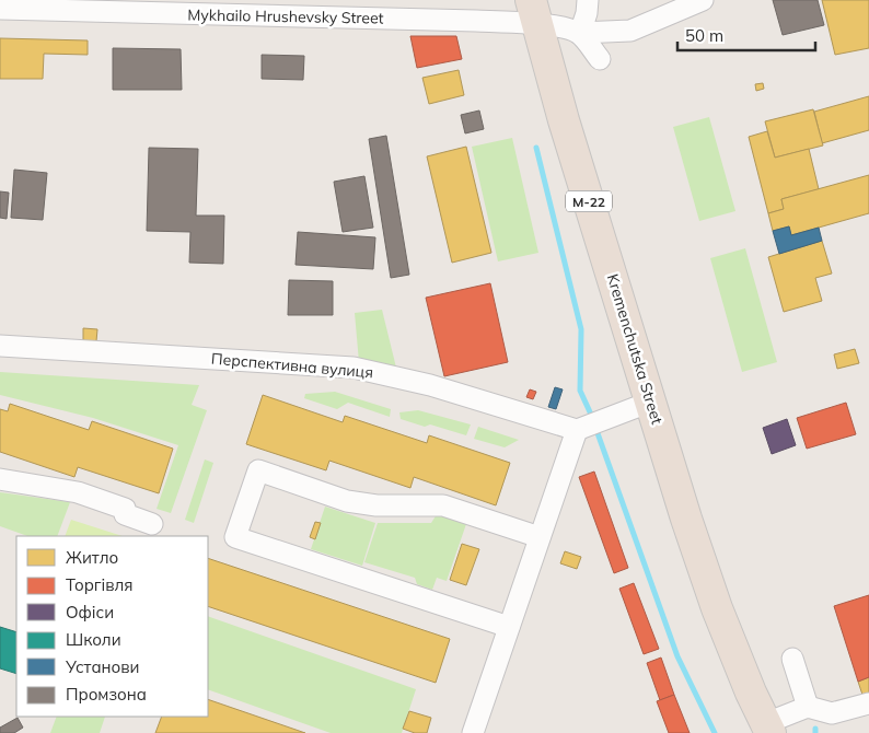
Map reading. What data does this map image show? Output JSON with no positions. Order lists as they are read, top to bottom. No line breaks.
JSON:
{"streets":{"highway":["М-22","Kremenchutska Street"],"street":["Mykhailo Hrushevsky Street","Перспективна вулиця"]},"crossings":[["Mykhailo Hrushevsky Street","Kremenchutska Street"]],"legend":["Житло","Торгівля","Офіси","Школи","Установи","Промзона"],"scale_bar":"50 m"}
